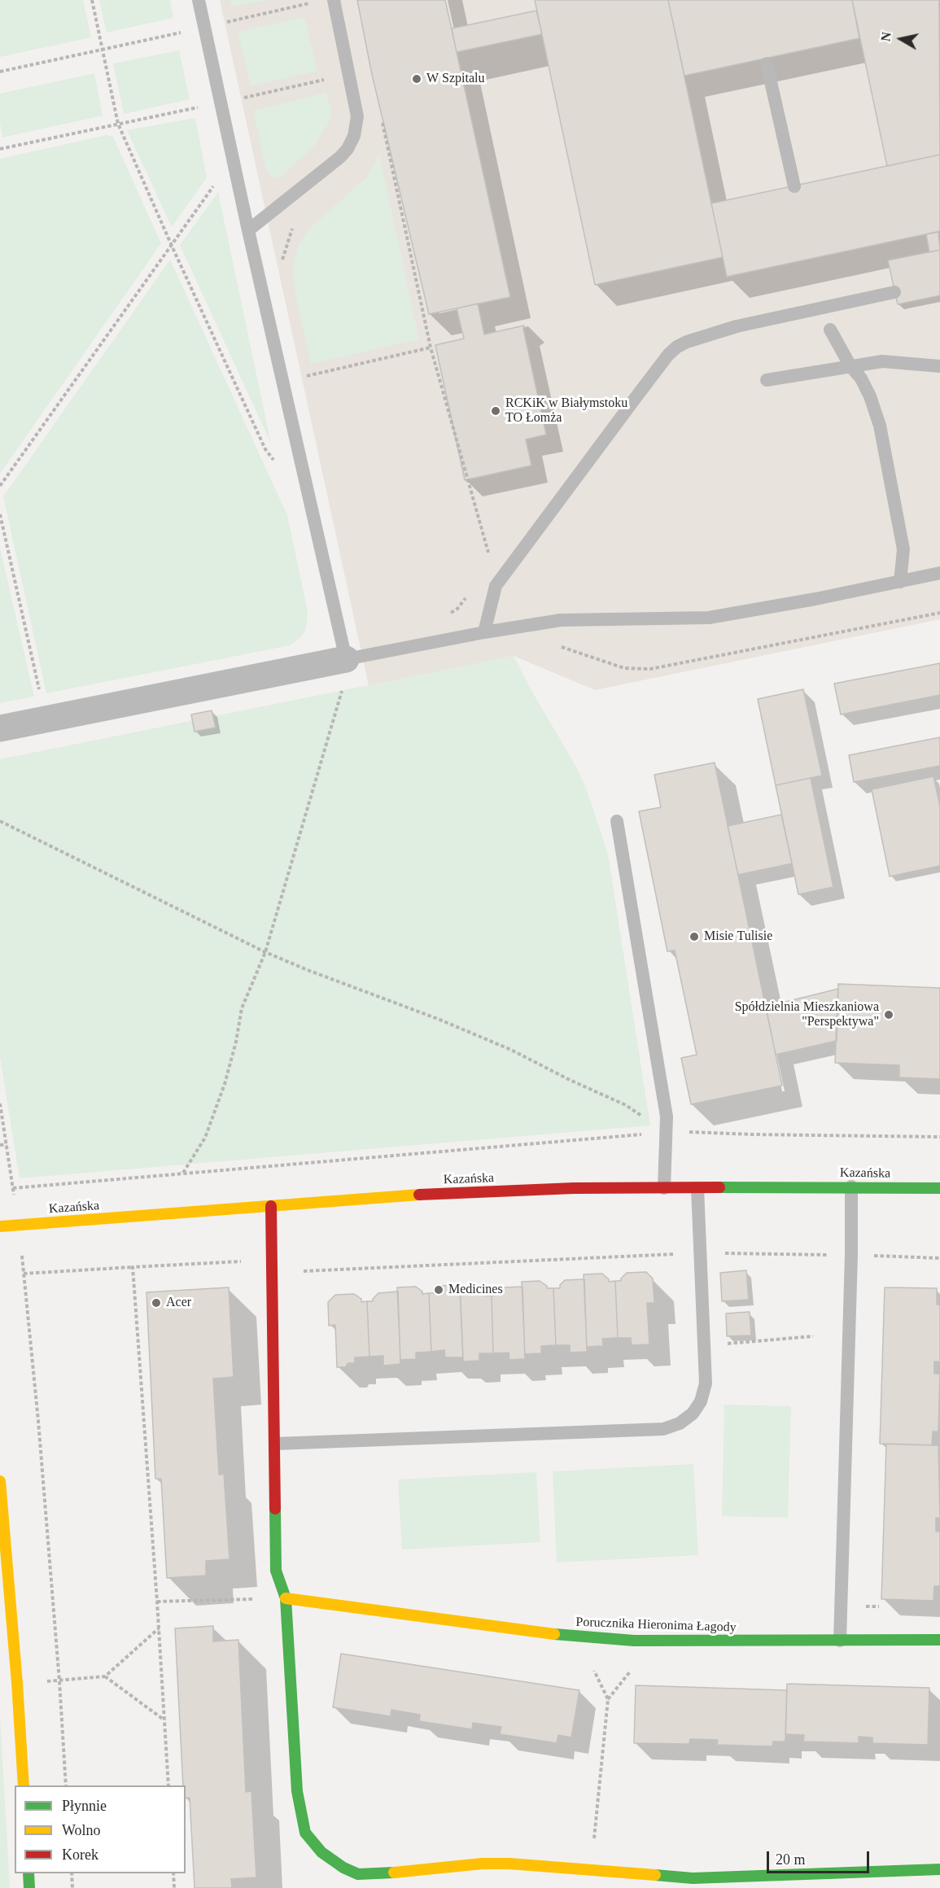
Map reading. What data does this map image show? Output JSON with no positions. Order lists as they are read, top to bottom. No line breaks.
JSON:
{"streets":{"street":["Kazańska","Porucznika Hieronima Łagody"]},"places":["W Szpitalu","RCKiK w Białymstoku TO Łomża","Misie Tulisie","Spółdzielnia Mieszkaniowa \"Perspektywa\"","Medicines","Acer"],"legend":["Płynnie","Wolno","Korek"],"scale_bar":"20 m","north":"left"}
